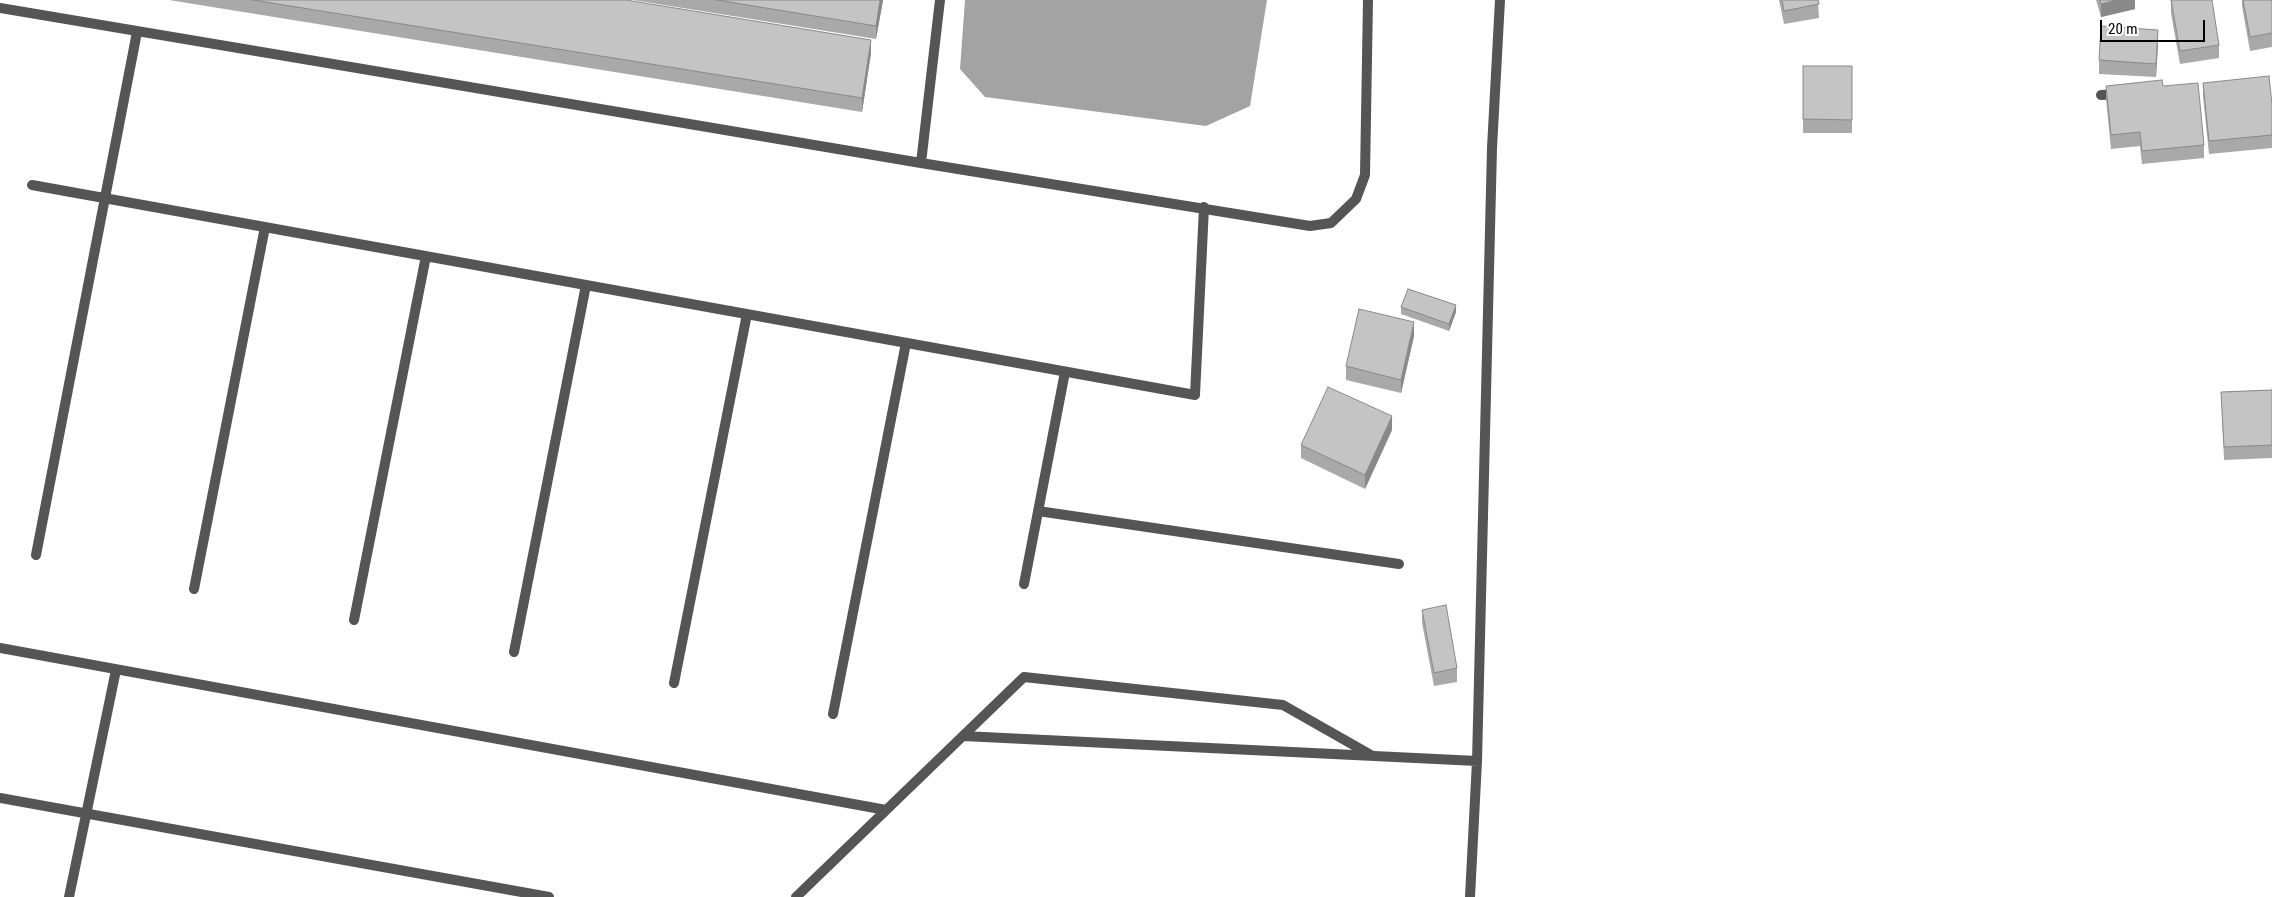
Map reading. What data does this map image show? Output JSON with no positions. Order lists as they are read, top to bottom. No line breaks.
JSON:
{"scale_bar":"20 m"}
